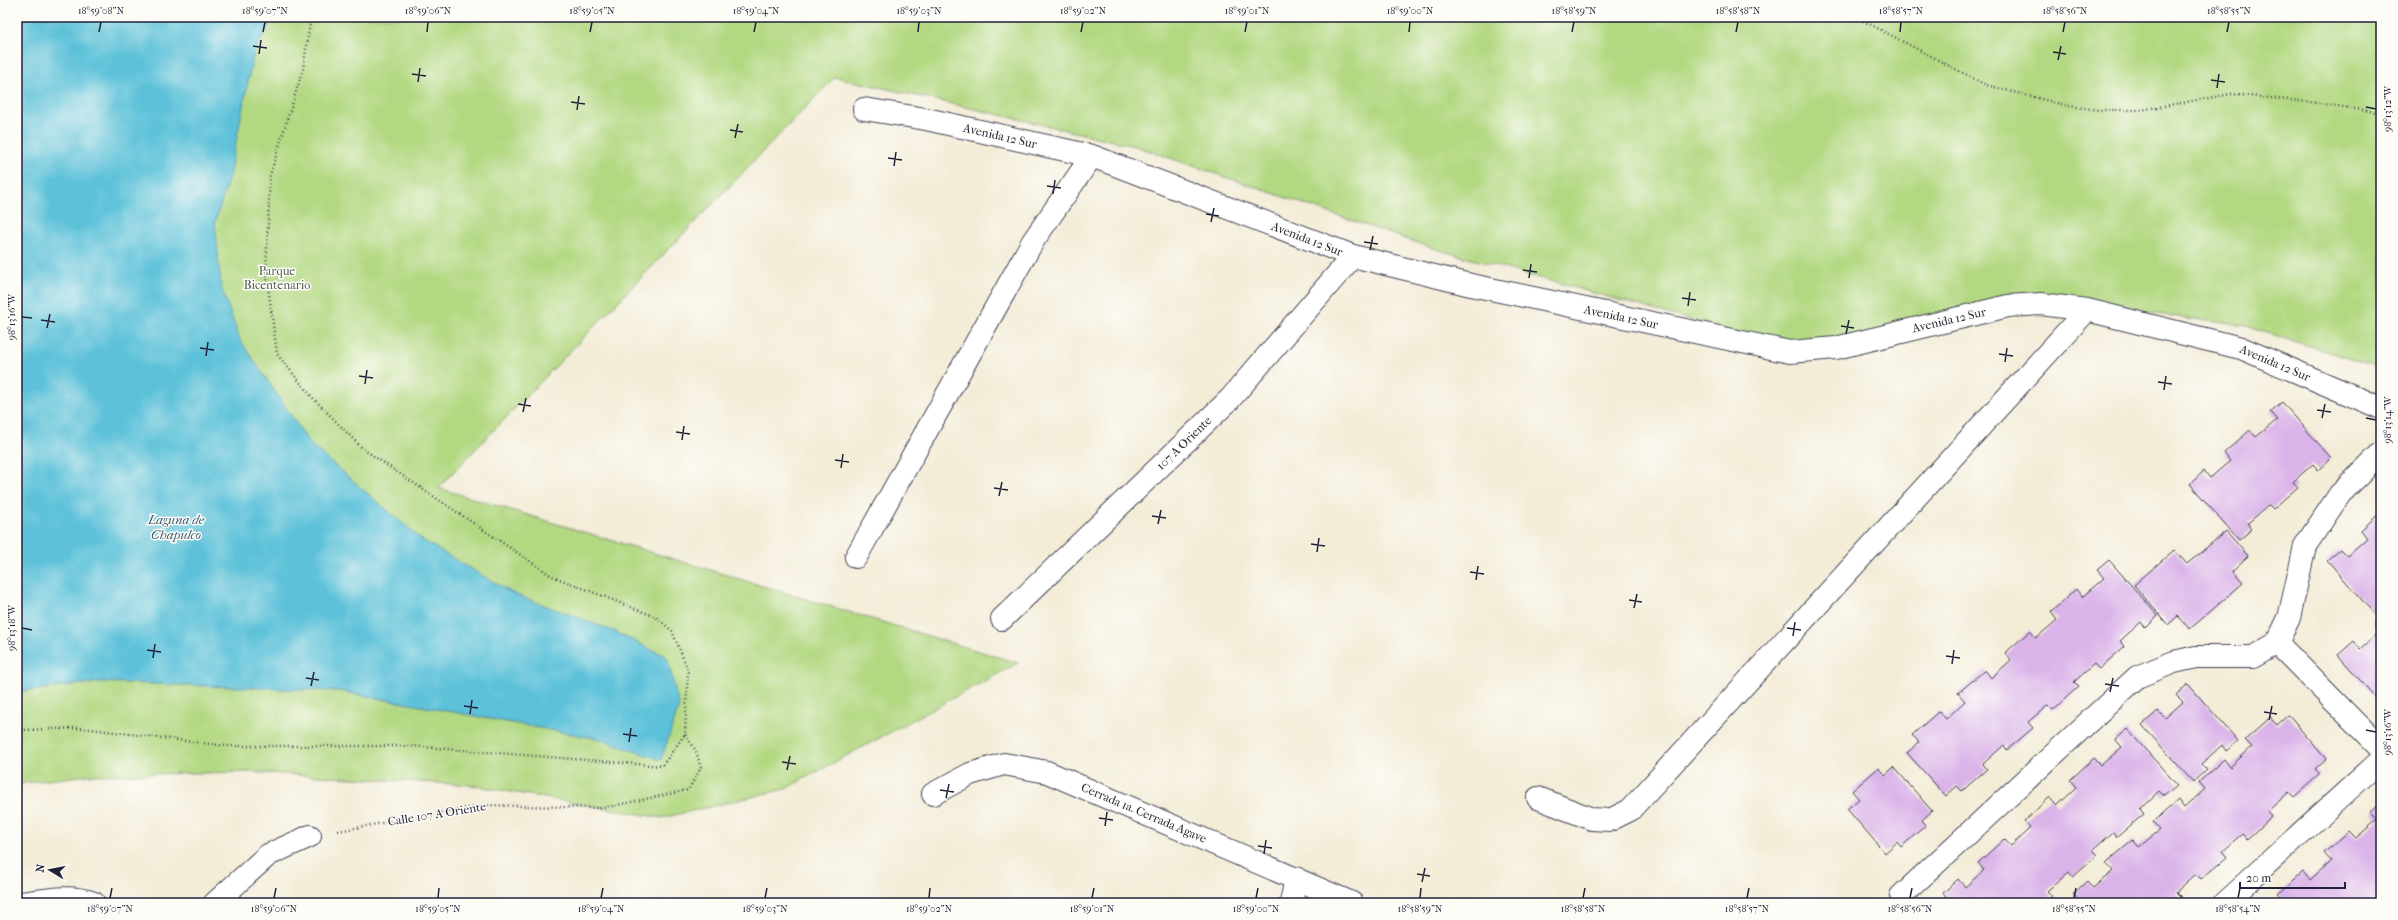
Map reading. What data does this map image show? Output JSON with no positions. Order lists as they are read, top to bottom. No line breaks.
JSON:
{"streets":{"street":["Avenida 12 Sur","107 A Oriente","Cerrada 1a. Cerrada Agave"],"path":["Calle 107 A Oriente"]},"crossings":[["Avenida 12 Sur","107 A Oriente"]],"water":["Laguna de Chapulco"],"parks":["Parque Bicentenario"],"scale_bar":"20 m","north":"left","coordinates":["18°59'08\"N","18°59'07\"N","18°59'06\"N","18°59'05\"N","18°59'04\"N","18°59'03\"N","18°59'02\"N","18°59'01\"N","18°59'00\"N","18°58'59\"N","18°58'58\"N","18°58'57\"N","18°58'56\"N","18°58'55\"N","98°13'12\"W","98°13'16\"W","98°13'14\"W","98°13'18\"W","18°58'54\"N"]}
